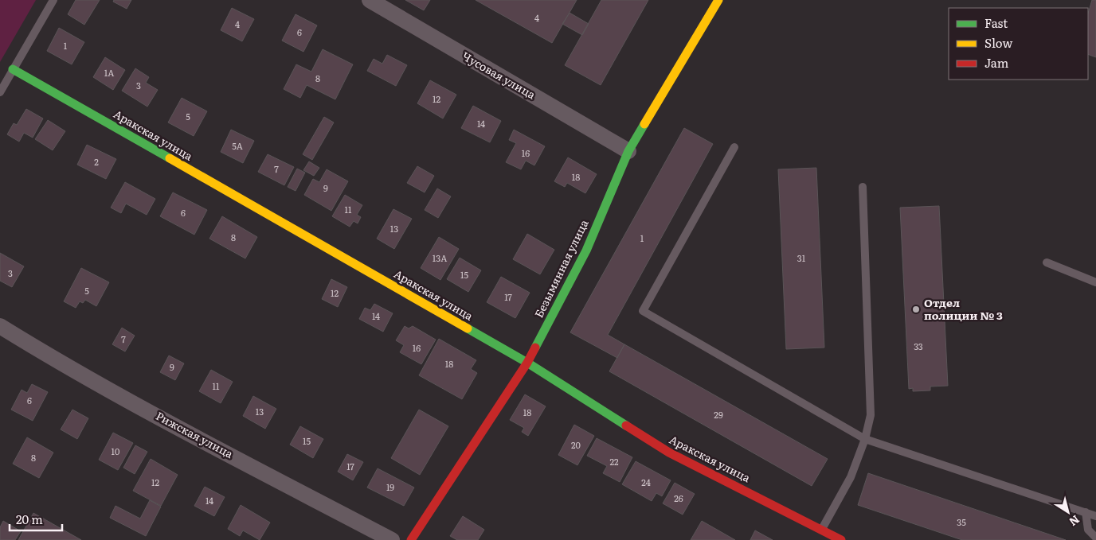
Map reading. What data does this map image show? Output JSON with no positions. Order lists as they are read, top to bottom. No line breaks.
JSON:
{"streets":{"street":["Чусовая улица","Аракская улица","Безымянная улица","Рижская улица"]},"crossings":[["Чусовая улица","Безымянная улица"],["Аракская улица","Безымянная улица"]],"places":["Отдел полиции № 3"],"house_numbers":["4","4","6","1","1А","8","3","12","5","14","5А","16","2","7","18","9","11","6","13","8","1","13А","31","3","15","5","12","17","14","7","33","16","18","9","11","6","13","18","29","15","20","10","8","22","17","12","24","19","26","14","35"],"legend":["Fast","Slow","Jam"],"scale_bar":"20 m","north":"bottom right"}
